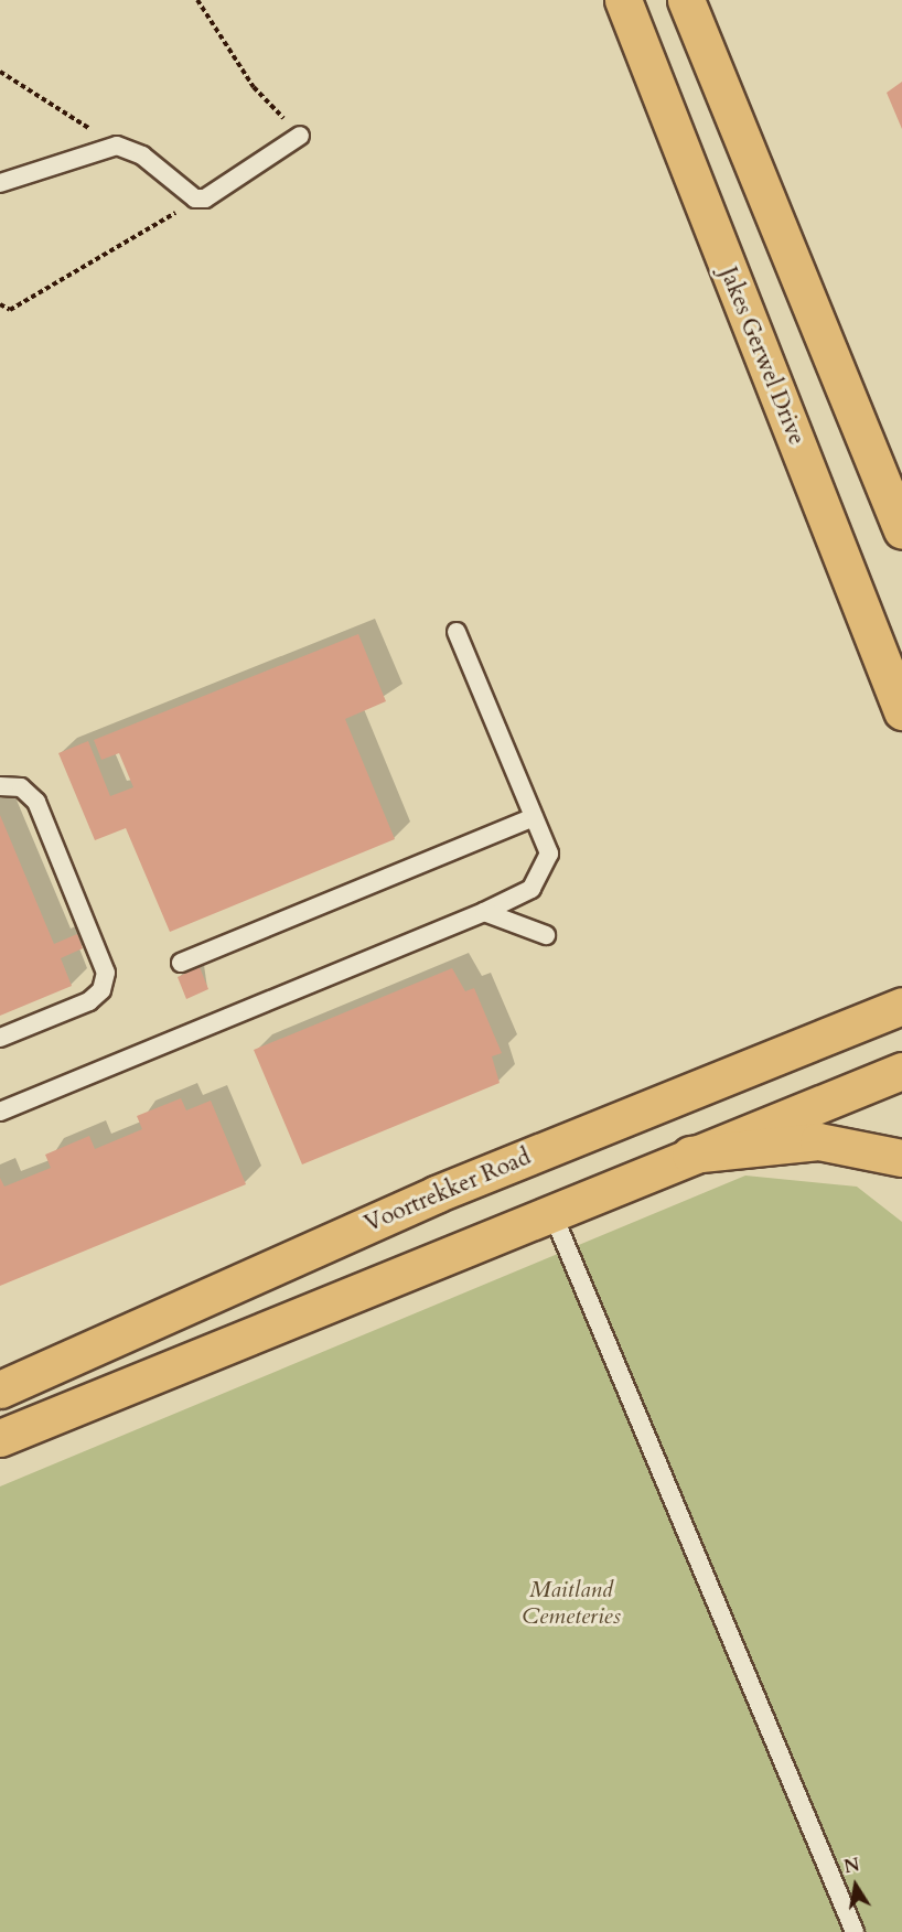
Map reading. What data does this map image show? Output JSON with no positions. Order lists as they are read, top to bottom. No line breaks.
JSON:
{"streets":{"main road":["Jakes Gerwel Drive","Voortrekker Road"]},"parks":["Maitland Cemeteries"],"north":"top"}
